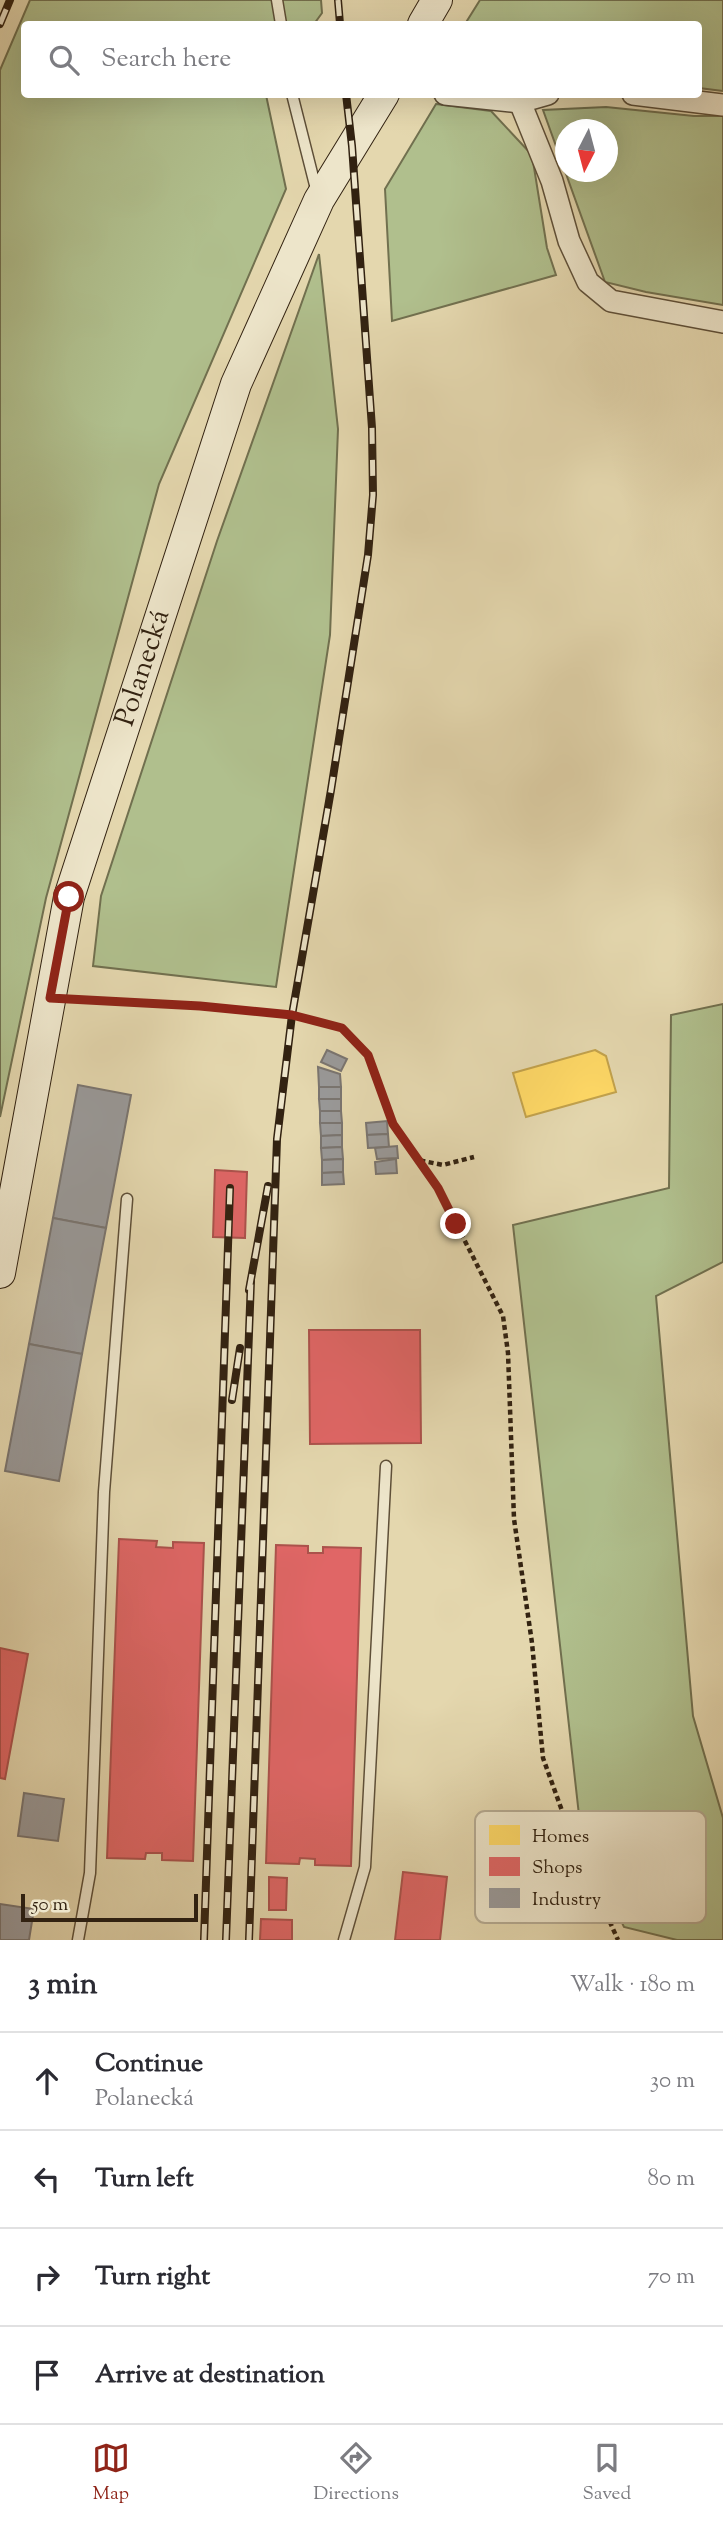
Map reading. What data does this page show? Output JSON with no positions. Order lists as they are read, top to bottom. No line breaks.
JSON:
{"streets":{"street":["Polanecká"]},"legend":["Homes","Shops","Industry"],"scale_bar":"50 m","north":"bottom","page":{"search":"Search here","scale":"50 m","heading":["3 min","Walk · 180 m"],"list":[["Continue","Polanecká","30 m"],["Turn left","80 m"],["Turn right","70 m"],"Arrive at destination"],"nav":["Map","Directions","Saved"]}}
